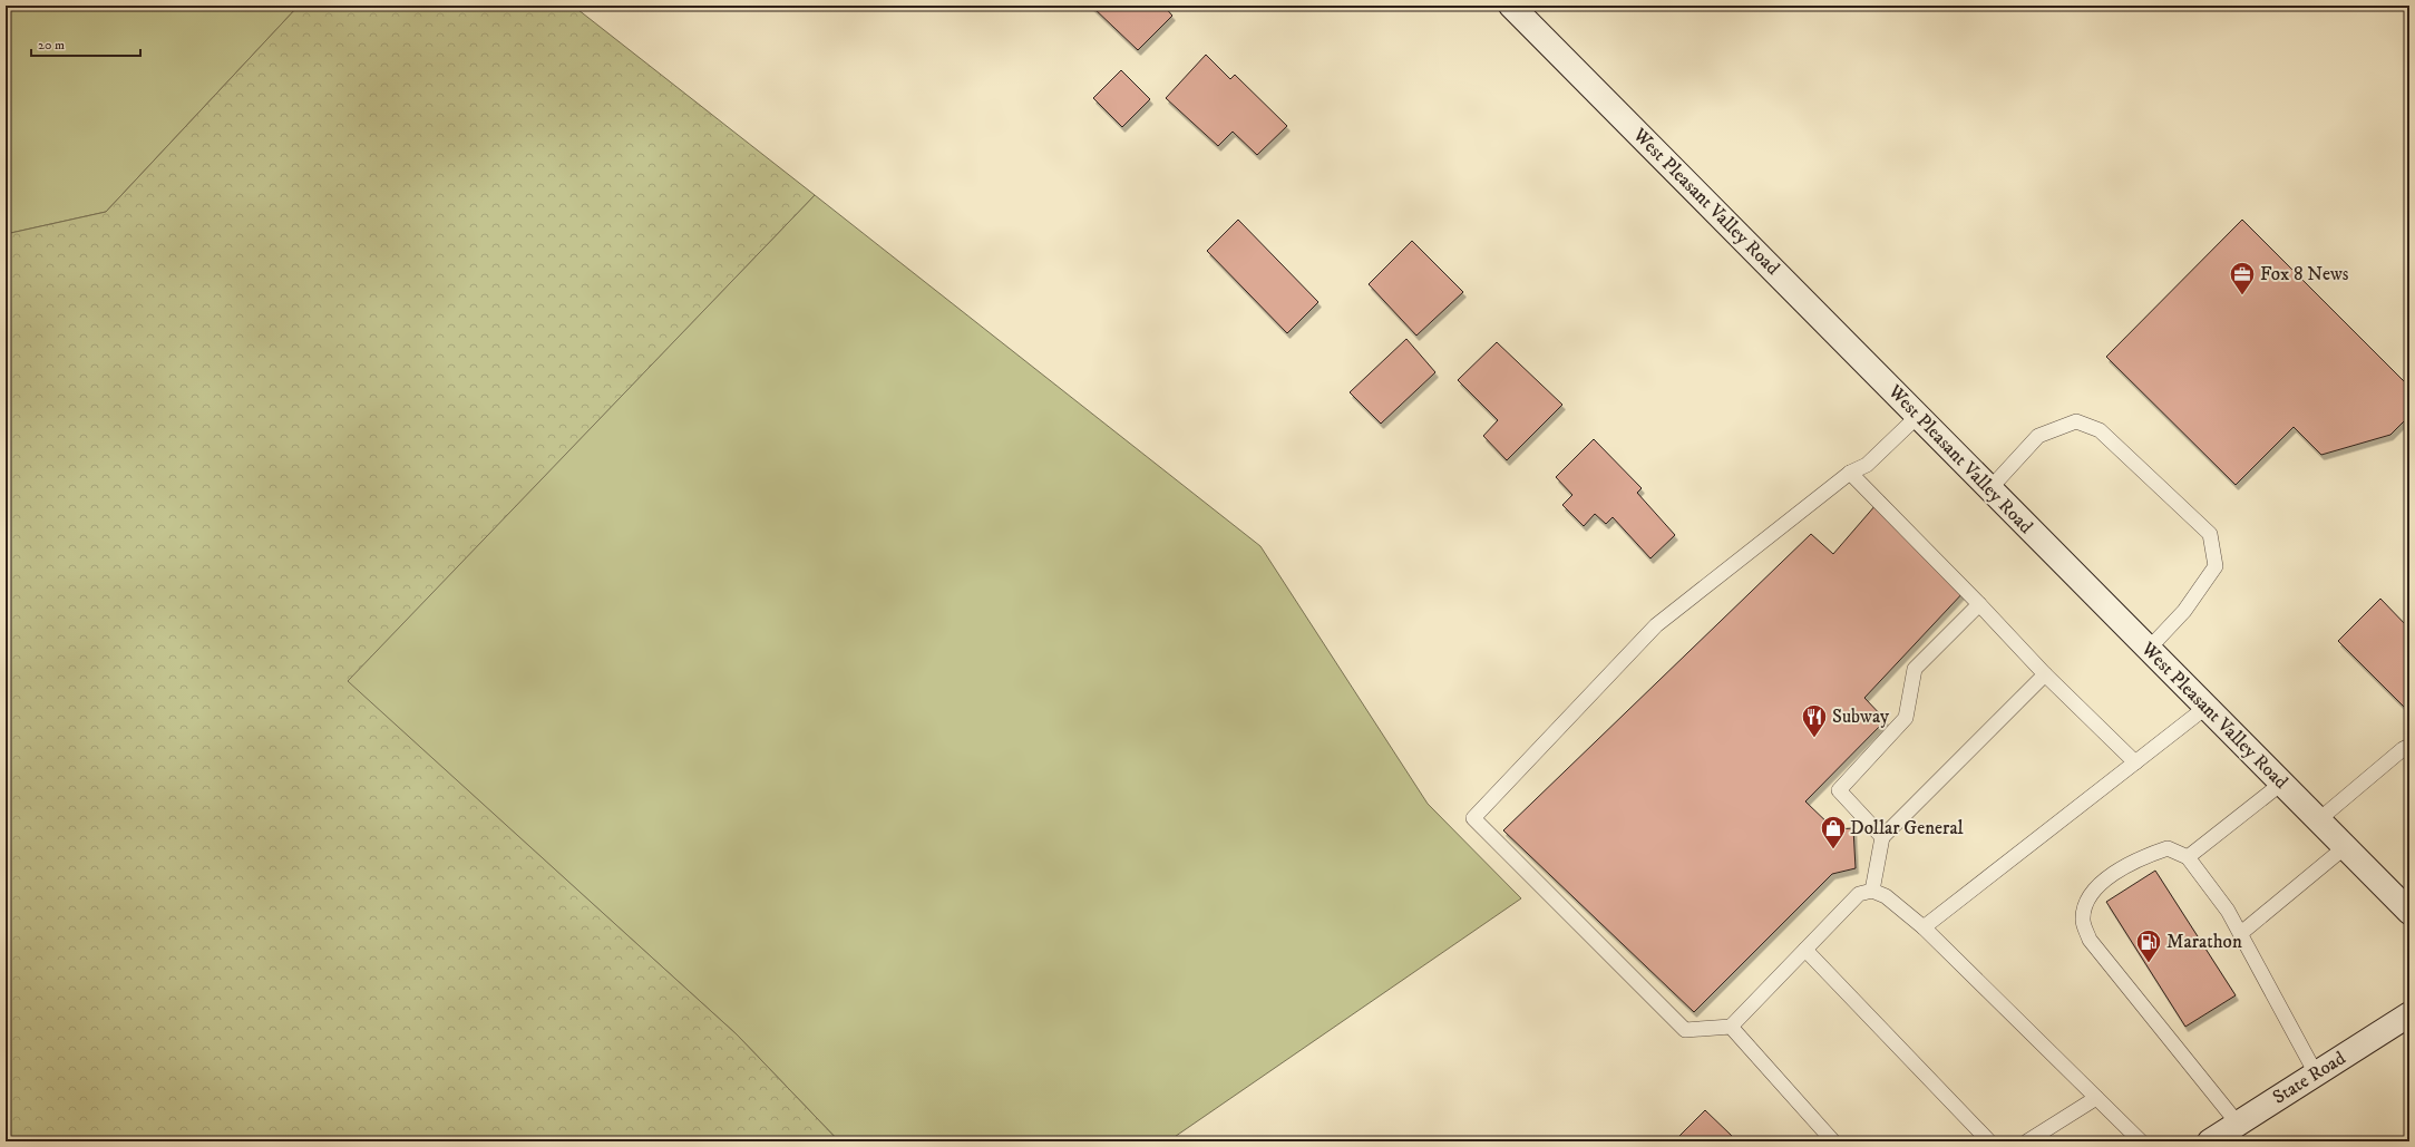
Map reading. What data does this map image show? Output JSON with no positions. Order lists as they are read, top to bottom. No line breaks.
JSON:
{"streets":{"main road":["West Pleasant Valley Road","State Road"]},"places":{"office":["Fox 8 News"],"restaurant":["Subway"],"shop":["Dollar General"],"fuel station":["Marathon"]},"scale_bar":"20 m"}
